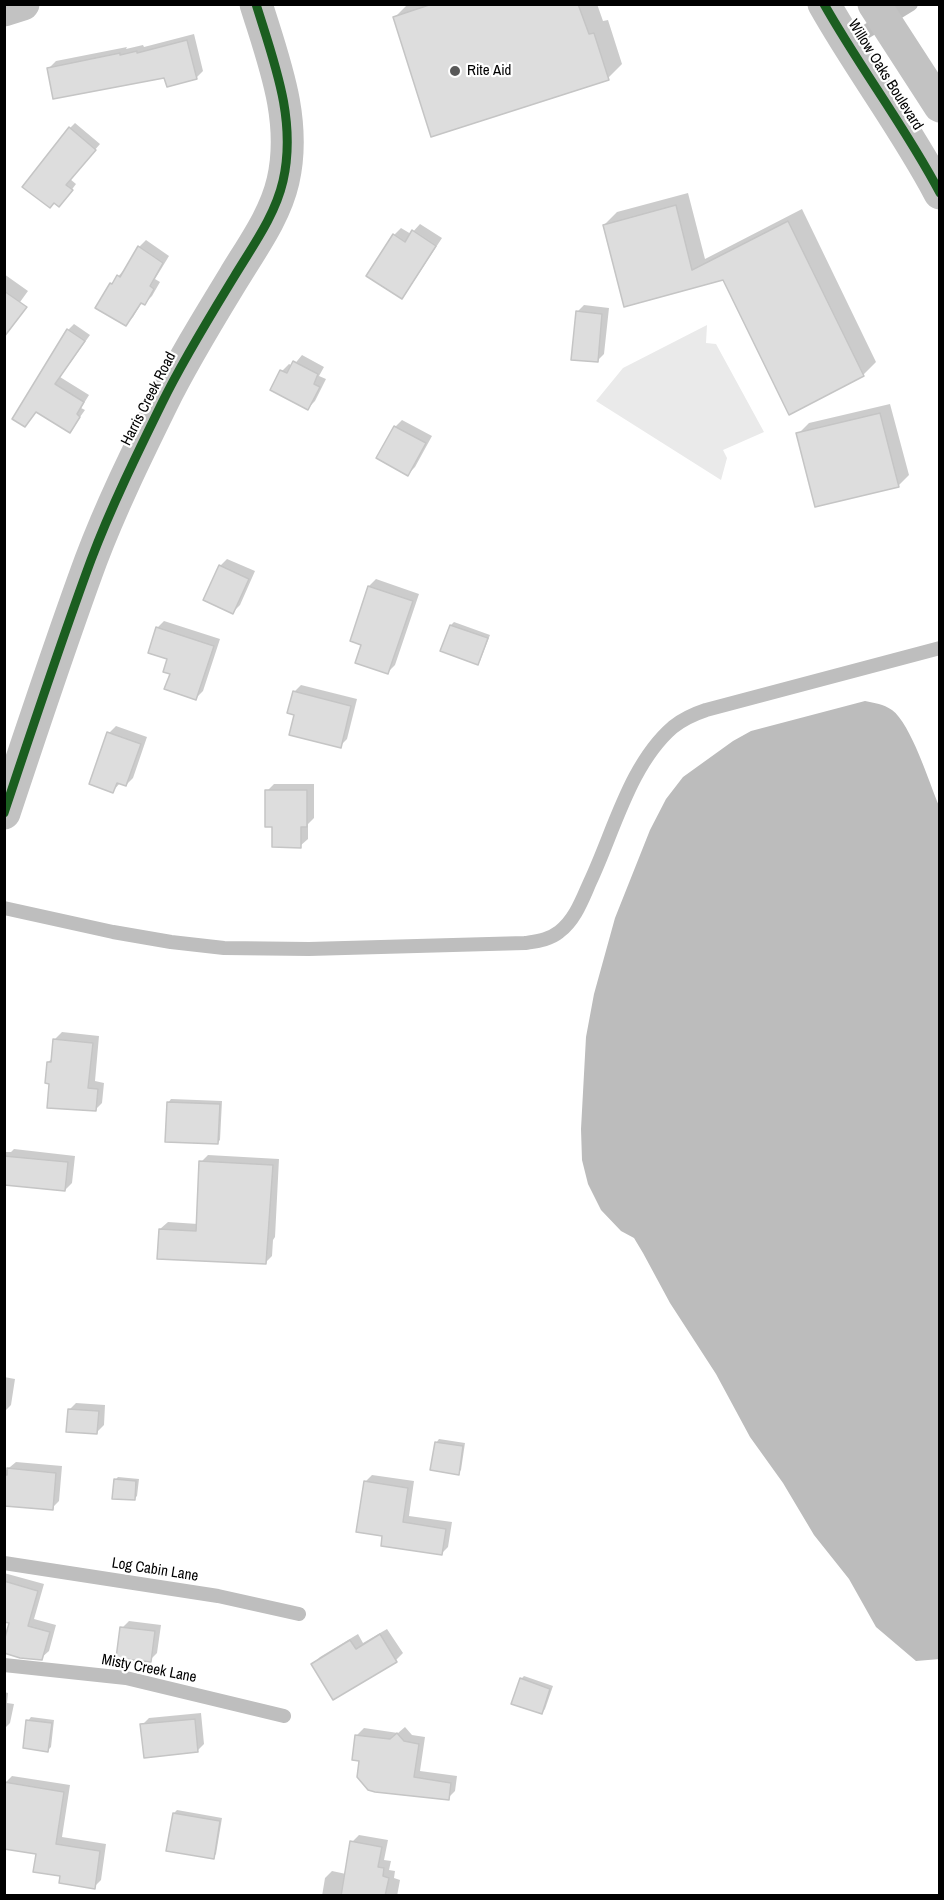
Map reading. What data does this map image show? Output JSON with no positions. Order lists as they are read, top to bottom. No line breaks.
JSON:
{"streets":{"street":["Willow Oaks Boulevard","Harris Creek Road"],"lane":["Log Cabin Lane","Misty Creek Lane"]},"places":["Rite Aid"]}
